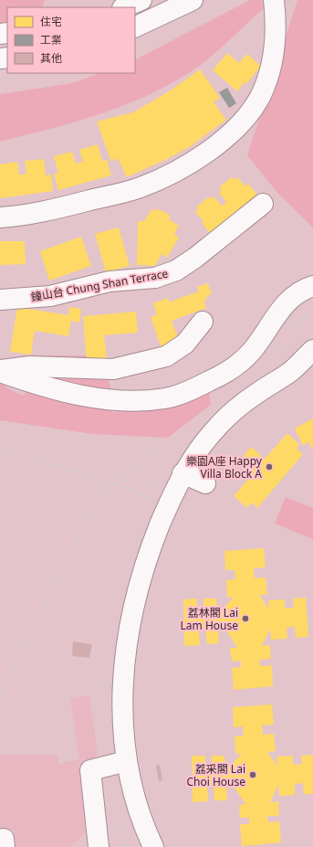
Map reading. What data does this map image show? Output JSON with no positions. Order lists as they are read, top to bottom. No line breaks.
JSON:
{"streets":{"street":["鐘山台 Chung Shan Terrace"]},"places":["樂園A座 Happy Villa Block A","荔林閣 Lai Lam House","荔采閣 Lai Choi House"],"legend":["住宅","工業","其他"]}
